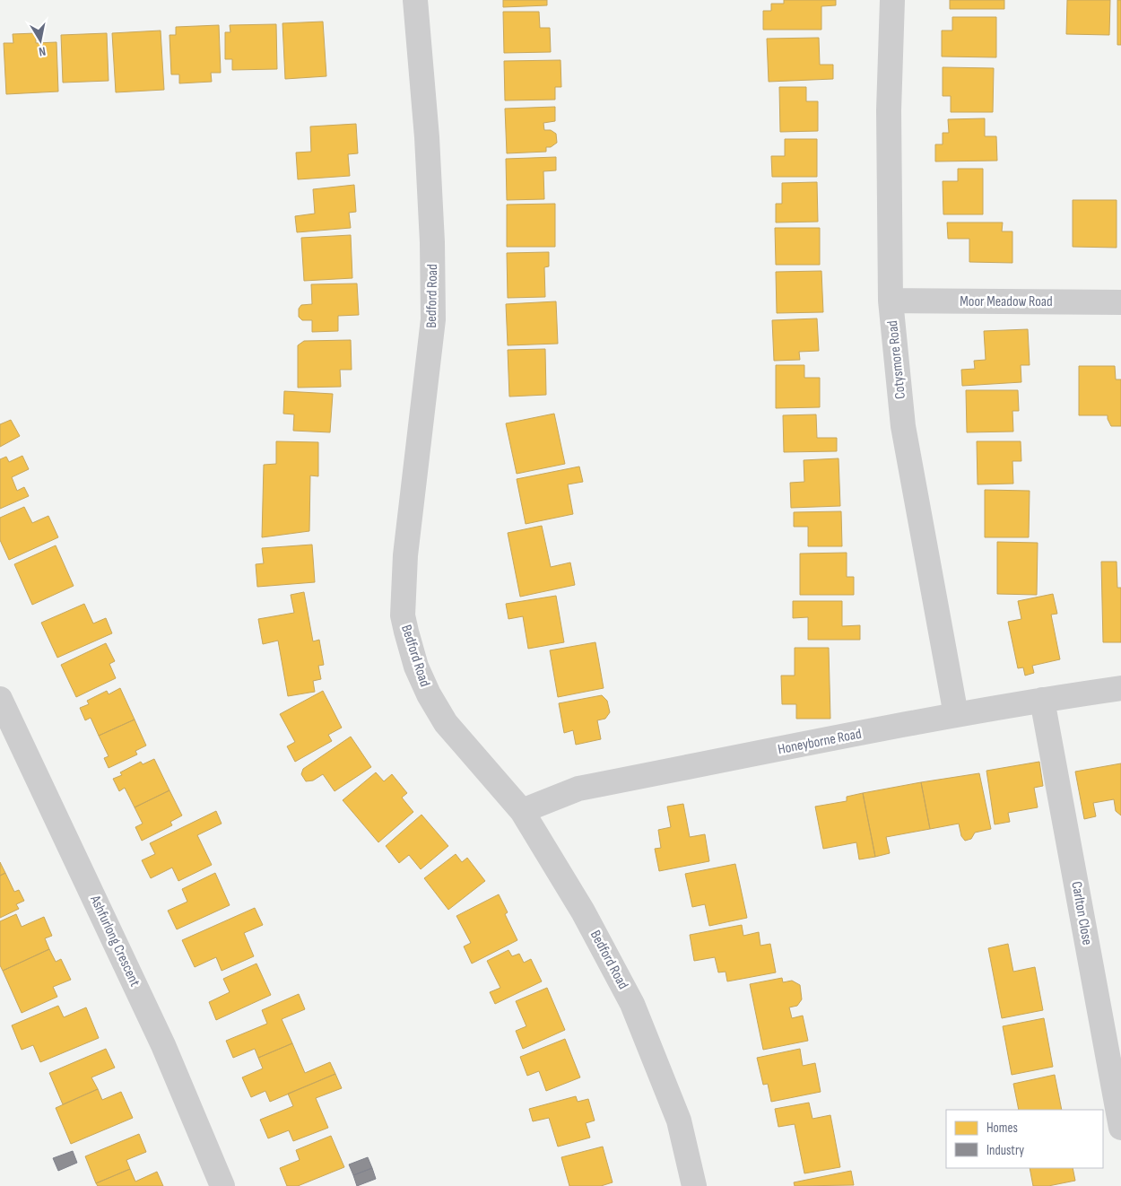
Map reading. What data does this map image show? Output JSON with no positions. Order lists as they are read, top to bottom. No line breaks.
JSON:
{"streets":{"street":["Bedford Road","Moor Meadow Road","Cotysmore Road","Honeyborne Road","Carlton Close","Ashfurlong Crescent"]},"crossings":[["Bedford Road","Honeyborne Road"],["Moor Meadow Road","Cotysmore Road"],["Cotysmore Road","Honeyborne Road"],["Honeyborne Road","Carlton Close"]],"legend":["Homes","Industry"],"north":"bottom"}
